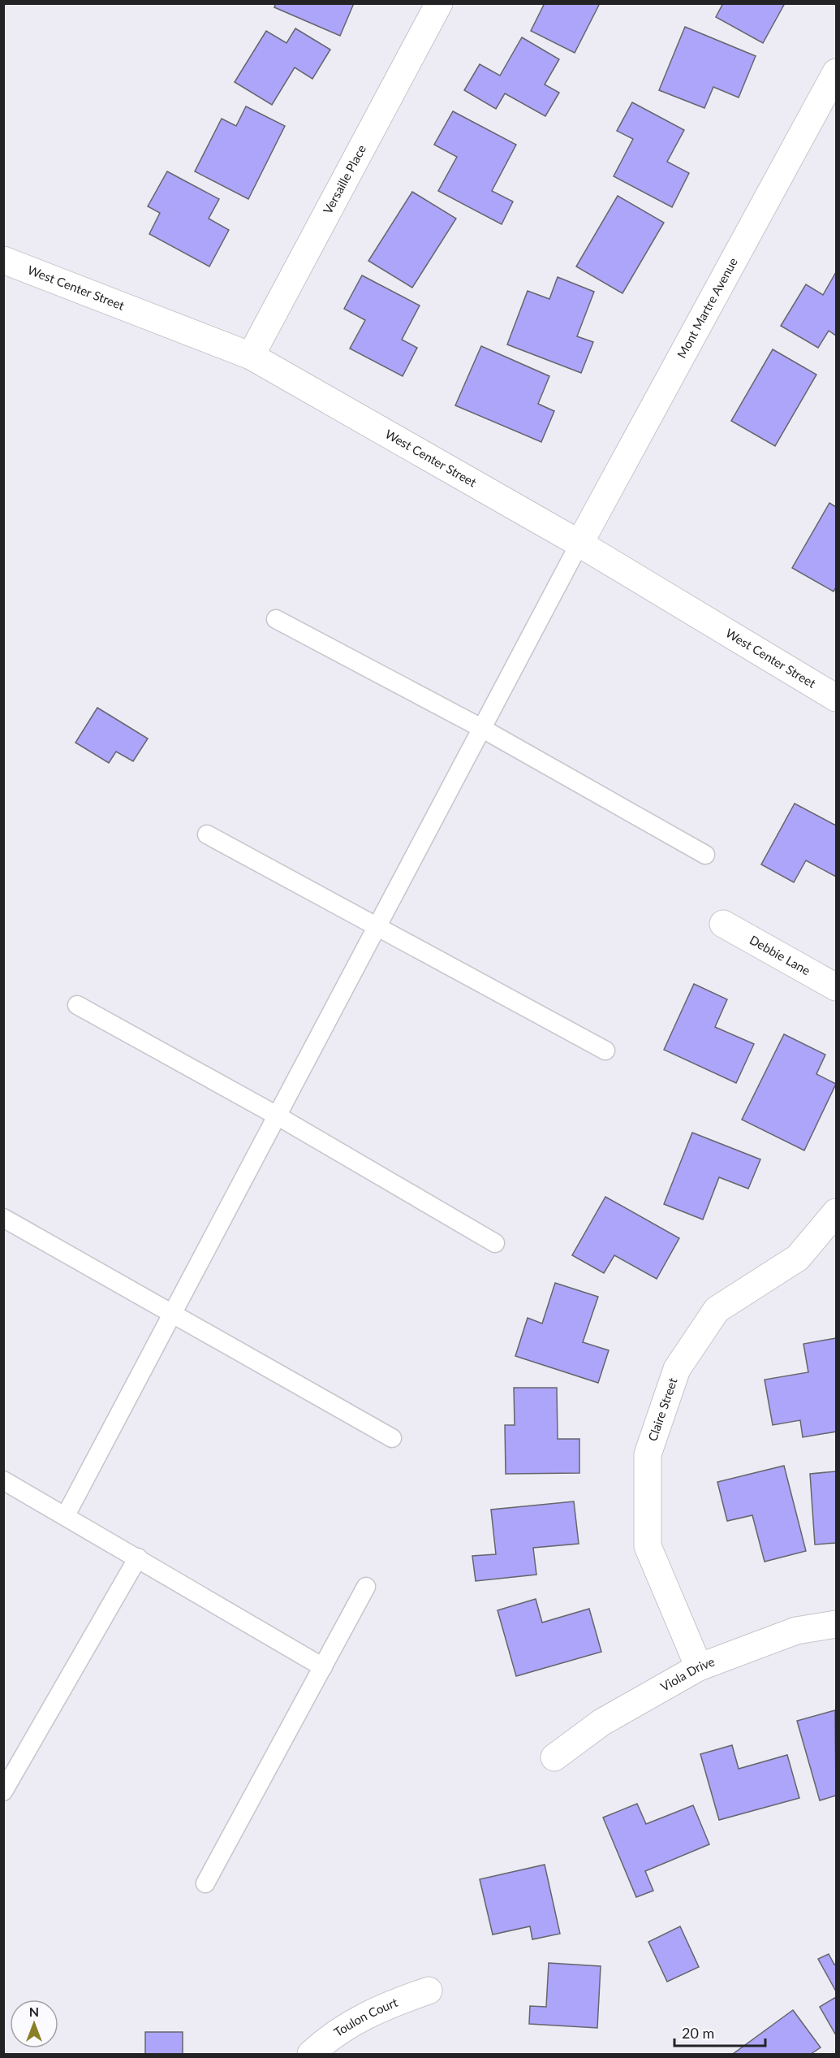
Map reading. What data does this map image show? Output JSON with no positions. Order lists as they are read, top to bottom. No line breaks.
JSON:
{"streets":{"street":["Versaille Place","West Center Street","Mont Martre Avenue","Debbie Lane","Claire Street","Viola Drive","Toulon Court"]},"crossings":[["Versaille Place","West Center Street"],["West Center Street","Mont Martre Avenue"],["Claire Street","Viola Drive"]],"scale_bar":"20 m","north":"top"}
